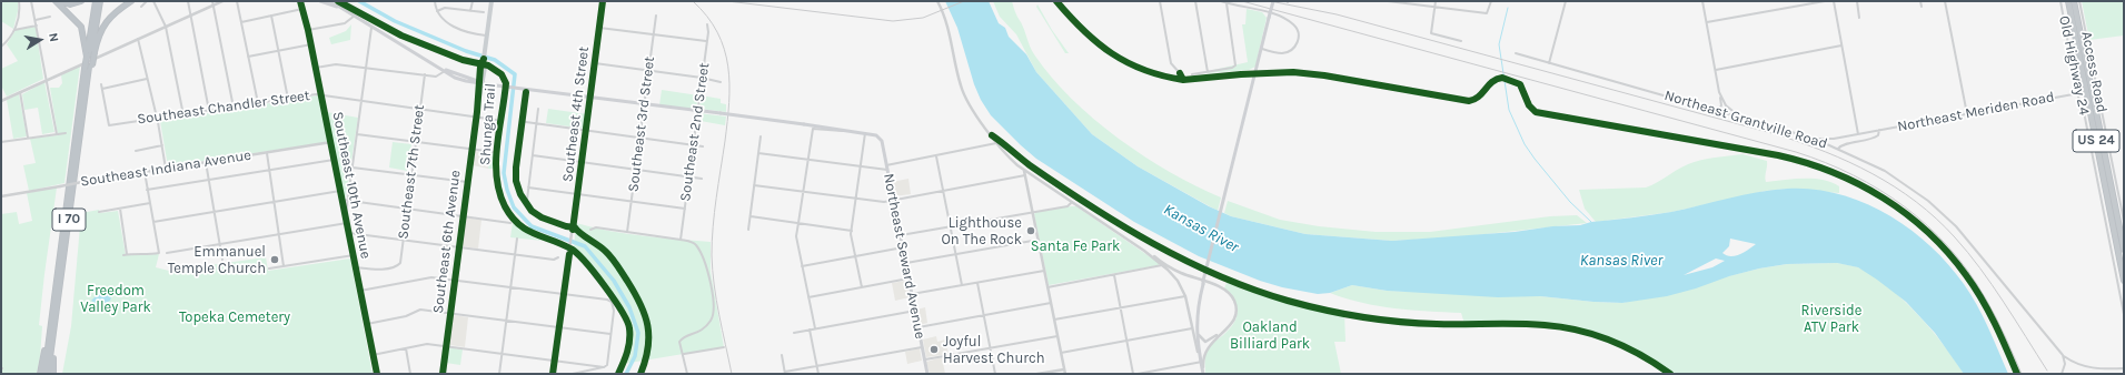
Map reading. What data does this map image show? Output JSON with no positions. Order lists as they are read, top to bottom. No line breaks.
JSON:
{"streets":{"highway":["US 24","I 70"],"main road":["Southeast 10th Avenue","Southeast 6th Avenue","Northeast Seward Avenue"],"street":["Old Highway 24","Access Road","Southeast Chandler Street","Northeast Meriden Road","Southeast 4th Street","Northeast Grantville Road","Southeast 3rd Street","Southeast 2nd Street","Southeast Indiana Avenue","Southeast 7th Street"],"cycle path":["Shunga Trail"]},"crossings":[["Old Highway 24","Northeast Meriden Road"],["Access Road","Northeast Meriden Road"],["Access Road","US 24"],["Southeast Chandler Street","Southeast 7th Street"],["Southeast Chandler Street","Southeast 10th Avenue"],["Southeast Chandler Street","Southeast 6th Avenue"],["Northeast Meriden Road","Northeast Grantville Road"],["Northeast Meriden Road","US 24"],["Southeast Indiana Avenue","Southeast 10th Avenue"],["Southeast 7th Street","Southeast 10th Avenue"]],"water":["Kansas River"],"parks":["Santa Fe Park","Freedom Valley Park","Riverside ATV Park","Topeka Cemetery","Oakland Billiard Park"],"places":["Lighthouse On The Rock","Emmanuel Temple Church","Joyful Harvest Church"],"north":"right"}
